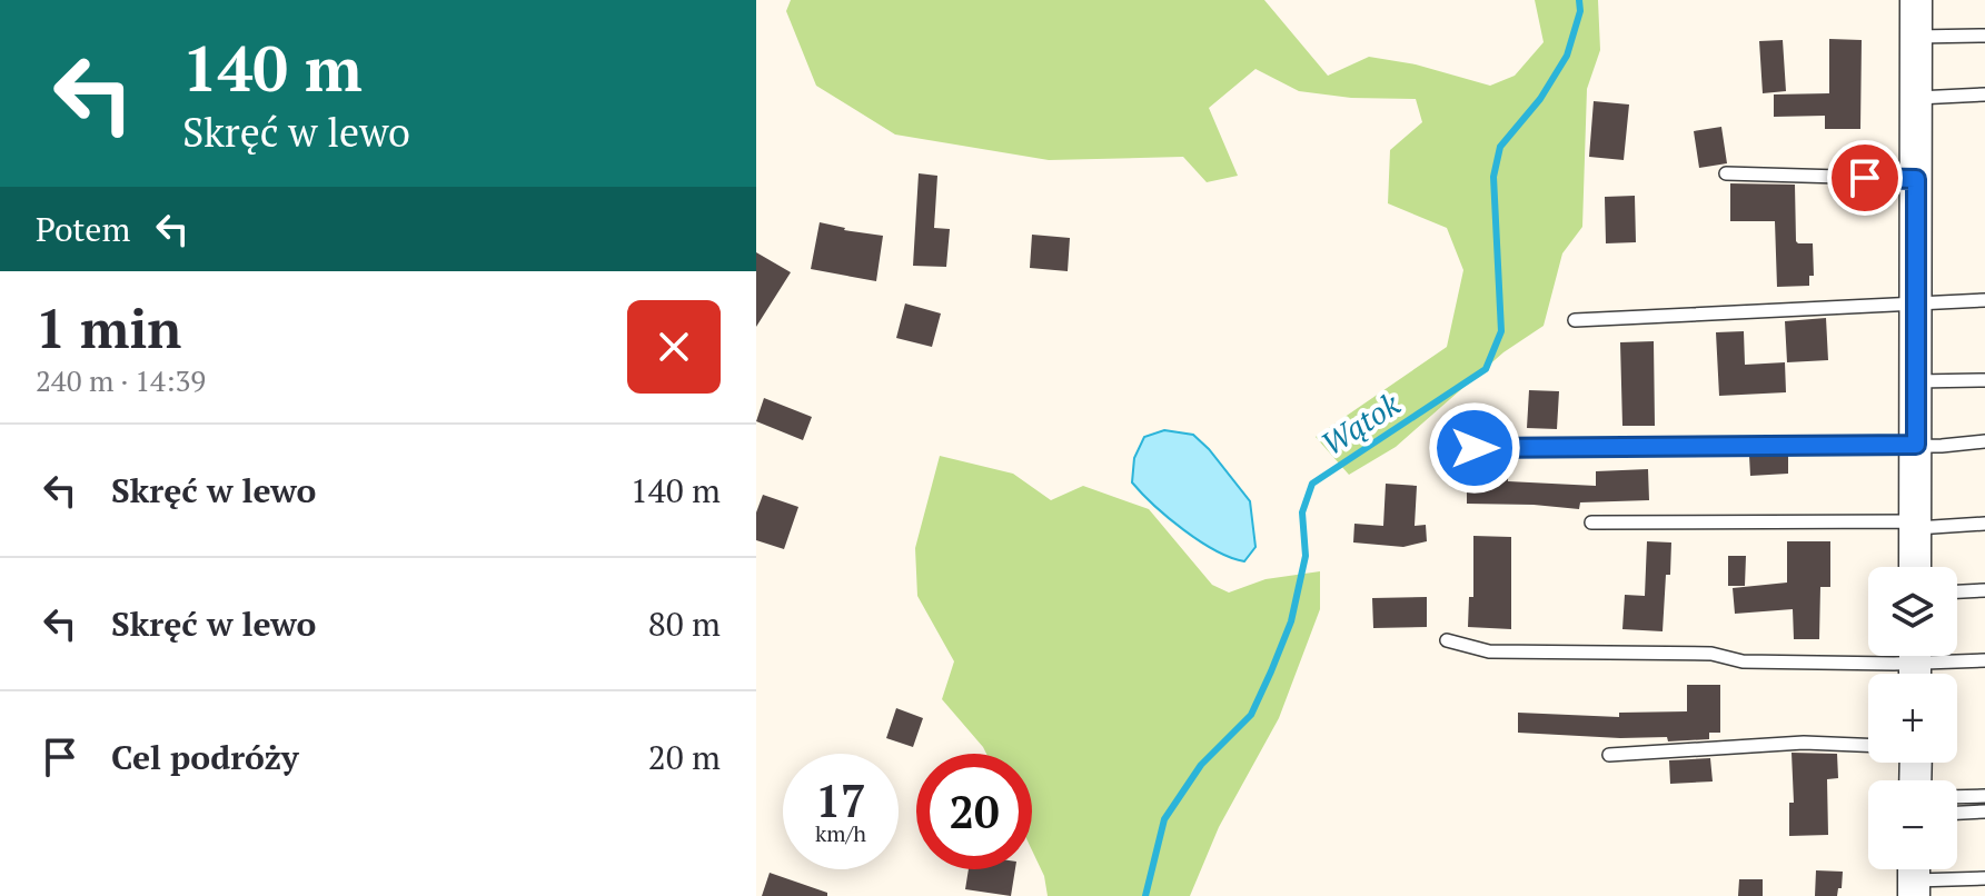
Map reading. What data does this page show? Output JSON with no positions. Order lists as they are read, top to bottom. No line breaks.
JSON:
{"water":["Wątok"],"page":{"turn":["140 m","Skręć w lewo"],"then":"Potem","heading":["1 min","240 m · 14:39"],"list":[{"name":"Skręć w lewo","value":"140 m"},{"name":"Skręć w lewo","value":"80 m"},{"name":"Cel podróży","value":"20 m"}],"map_buttons":["+","−"],"speed":"17 km/h","limit":"20"}}
